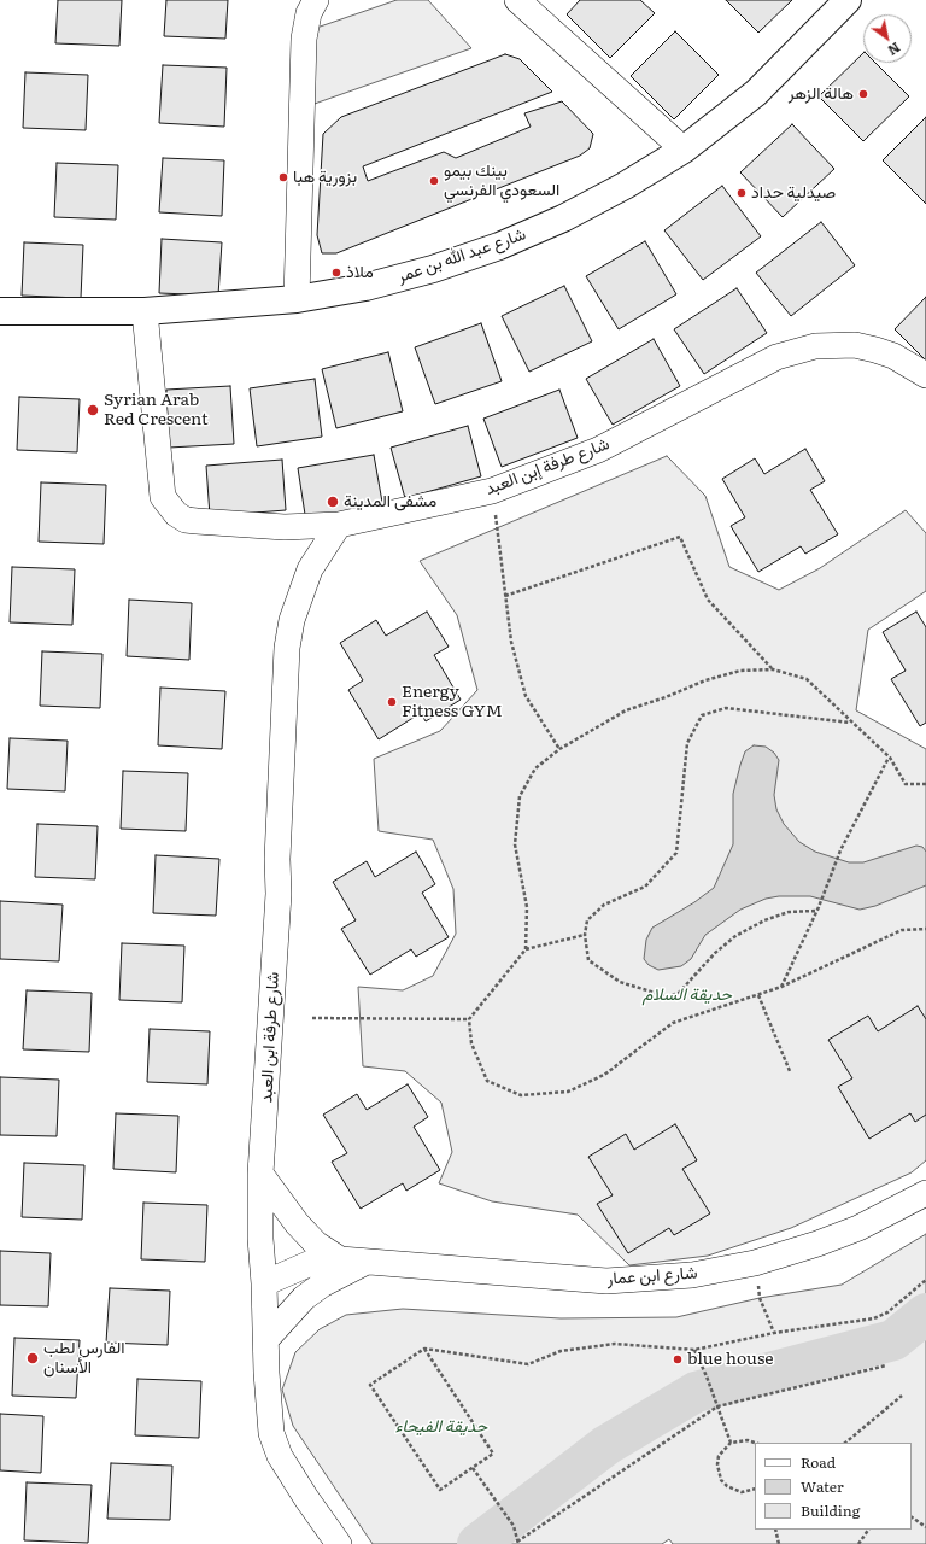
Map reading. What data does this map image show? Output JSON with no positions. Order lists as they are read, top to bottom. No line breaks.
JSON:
{"streets":{"main road":["شارع عبد الله بن عمر"],"street":["شارع طرفة إبن العبد","شارع طرفة ابن العبد","شارع ابن عمار"]},"crossings":[["شارع عبد الله بن عمر","شارع طرفة إبن العبد"],["شارع طرفة إبن العبد","شارع طرفة ابن العبد"],["شارع طرفة ابن العبد","شارع ابن عمار"]],"parks":["حديقة السلام","حديقة الفيحاء"],"places":["هالة الزهر","بزورية هبا","بينك بيمو السعودي الفرنسي","صيدلية حداد","ملاذ","Syrian Arab Red Crescent","مشفى المدينة","Energy Fitness GYM","الفارس لطب الأسنان","blue house"],"legend":["Road","Water","Building"],"north":"bottom right"}
